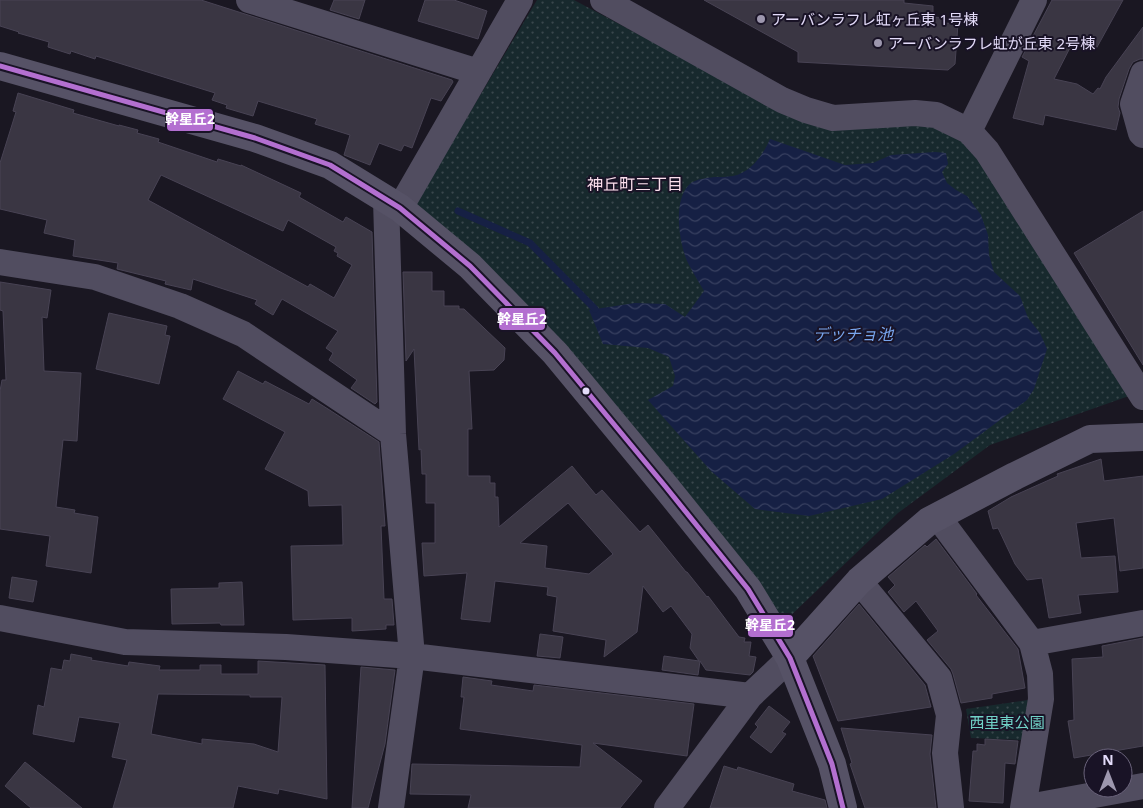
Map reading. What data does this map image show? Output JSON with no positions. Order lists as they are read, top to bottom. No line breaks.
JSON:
{"districts":["神丘町三丁目"],"water":["デッチョ池"],"parks":["西里東公園"],"places":["アーバンラフレ虹ヶ丘東 1号棟","アーバンラフレ虹が丘東 2号棟"],"lines":["transit line 幹星丘2"],"north":"top"}
